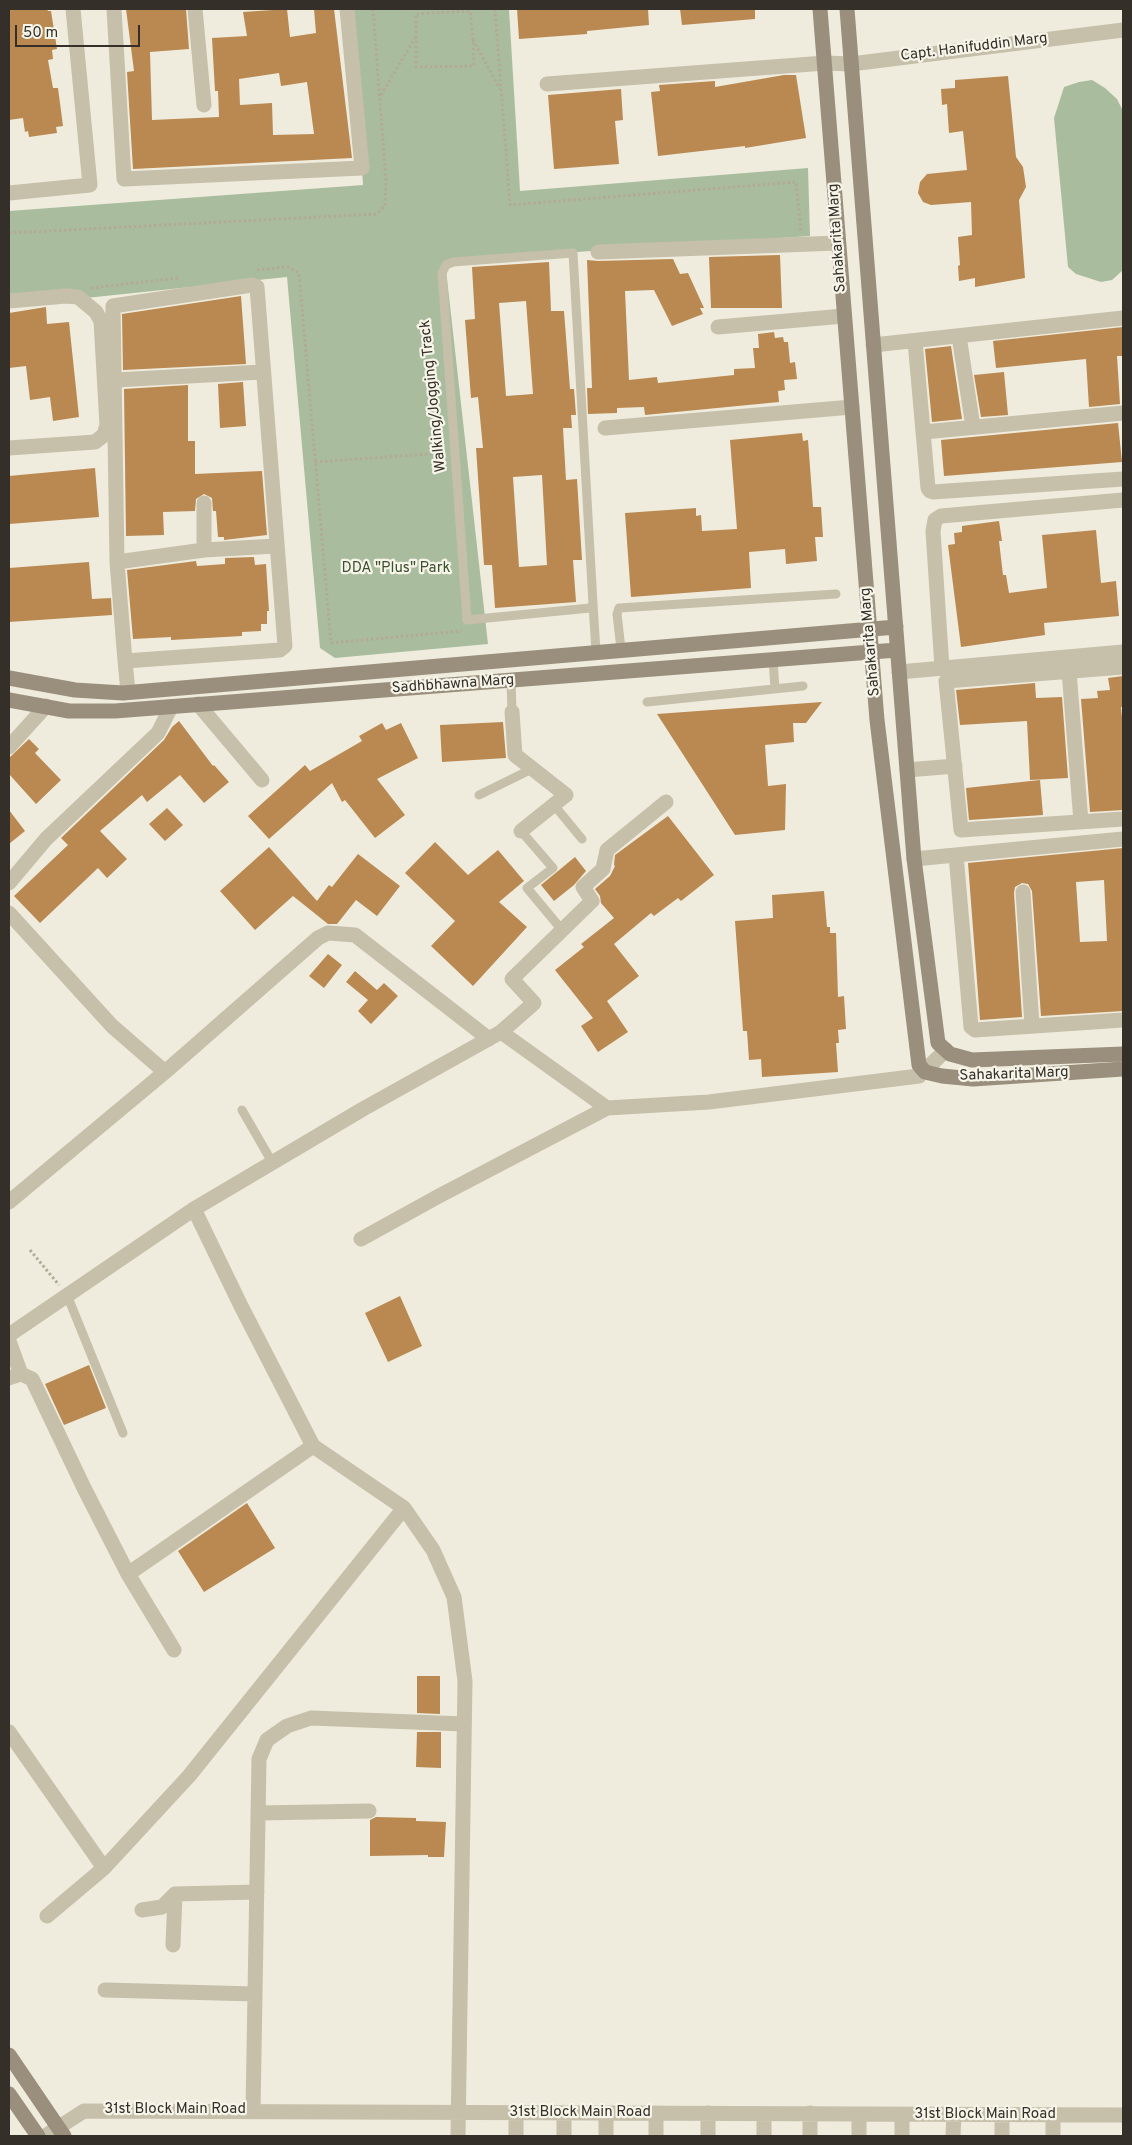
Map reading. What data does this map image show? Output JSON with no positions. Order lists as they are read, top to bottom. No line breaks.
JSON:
{"streets":{"street":["Capt. Hanifuddin Marg","Sahakarita Marg","Sadhbhawna Marg","31st Block Main Road"]},"crossings":[["Capt. Hanifuddin Marg","Sahakarita Marg"],["Sahakarita Marg","Sadhbhawna Marg"]],"parks":["DDA \"Plus\" Park"],"scale_bar":"50 m"}
